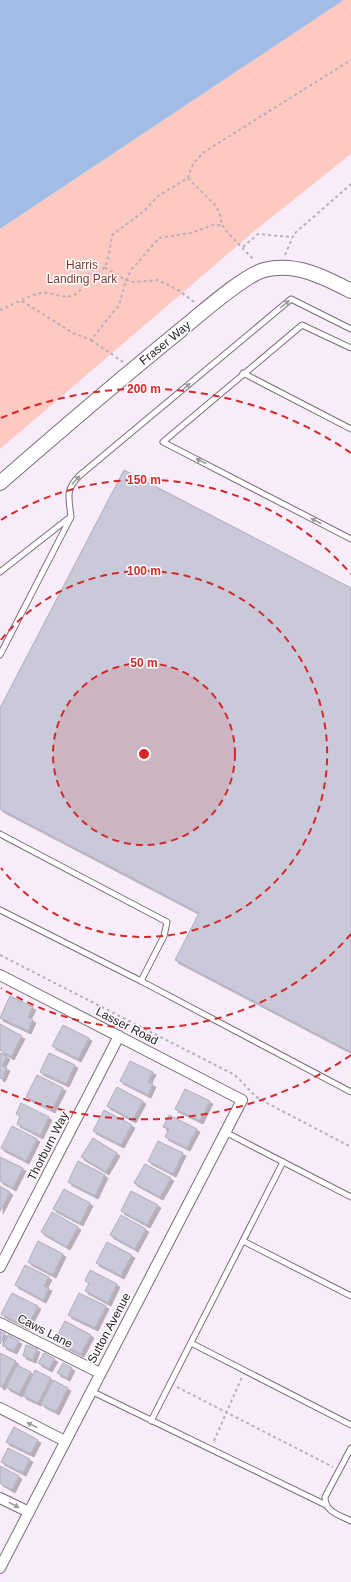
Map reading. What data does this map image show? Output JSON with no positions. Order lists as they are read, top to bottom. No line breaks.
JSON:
{"streets":{"street":["Fraser Way","Lasser Road","Thorburn Way","Sutton Avenue","Caws Lane"]},"crossings":[["Lasser Road","Thorburn Way"],["Lasser Road","Sutton Avenue"],["Sutton Avenue","Caws Lane"]],"parks":["Harris Landing Park"],"rings":["200 m","150 m","100 m","50 m"]}
